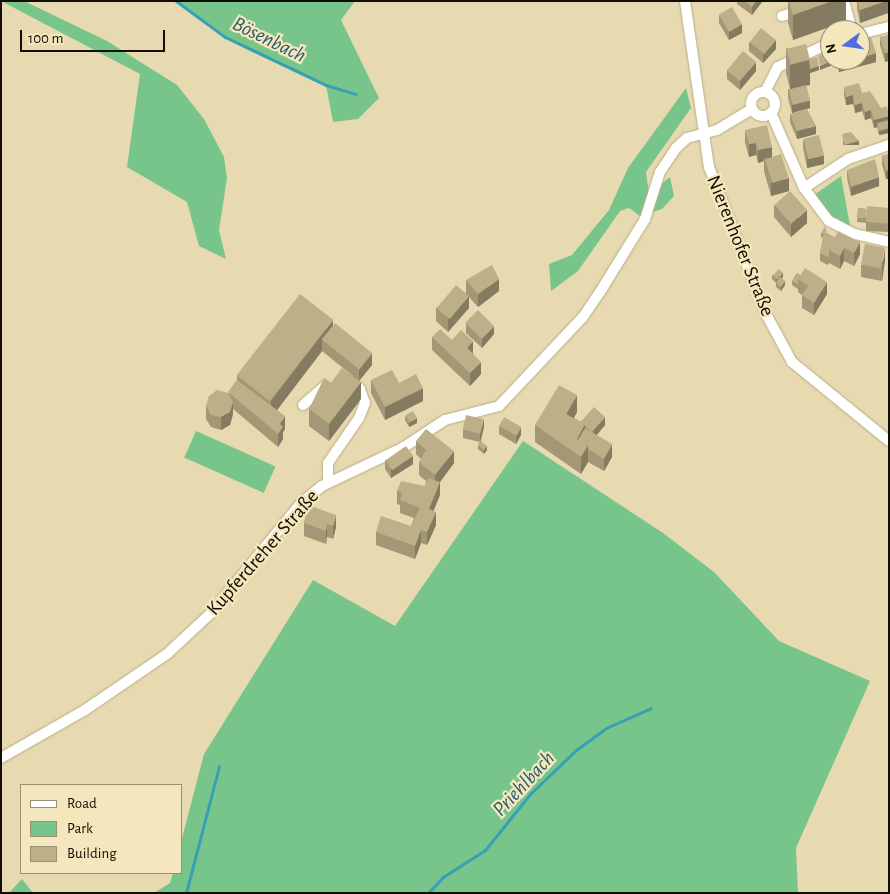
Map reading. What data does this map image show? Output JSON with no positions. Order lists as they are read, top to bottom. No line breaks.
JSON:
{"streets":{"street":["Nierenhofer Straße","Kupferdreher Straße"]},"crossings":[["Nierenhofer Straße","Kupferdreher Straße"]],"water":["Bösenbach","Priehlbach"],"legend":["Road","Park","Building"],"scale_bar":"100 m","north":"left"}
